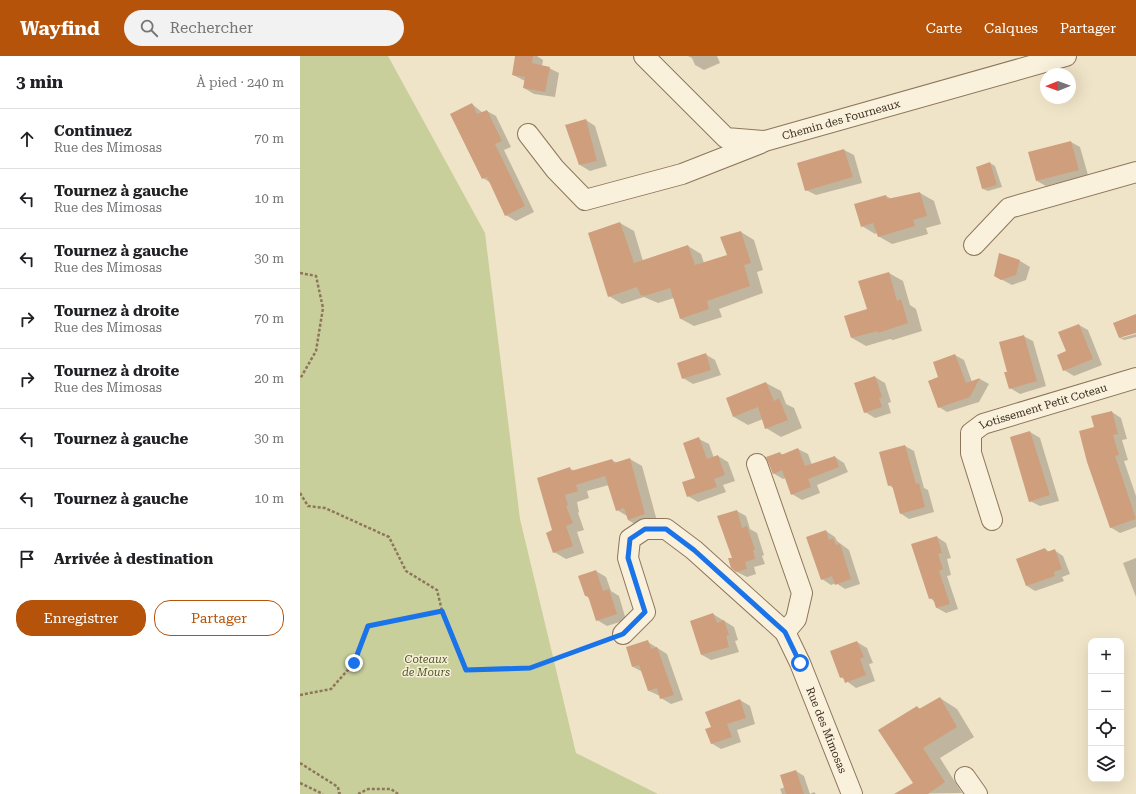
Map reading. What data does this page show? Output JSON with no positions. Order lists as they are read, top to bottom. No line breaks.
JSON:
{"streets":{"street":["Chemin des Fourneaux","Lotissement Petit Coteau","Rue des Mimosas"]},"parks":["Coteaux de Mours"],"north":"left","page":{"header":"Wayfind","search":"Rechercher","nav":["Carte","Calques","Partager"],"heading":["3 min","À pied · 240 m"],"list":[["Continuez","Rue des Mimosas","70 m"],["Tournez à gauche","Rue des Mimosas","10 m"],["Tournez à gauche","Rue des Mimosas","30 m"],["Tournez à droite","Rue des Mimosas","70 m"],["Tournez à droite","Rue des Mimosas","20 m"],["Tournez à gauche","30 m"],["Tournez à gauche","10 m"],"Arrivée à destination"],"buttons":["Enregistrer","Partager"],"map_buttons":["+","−"]}}
